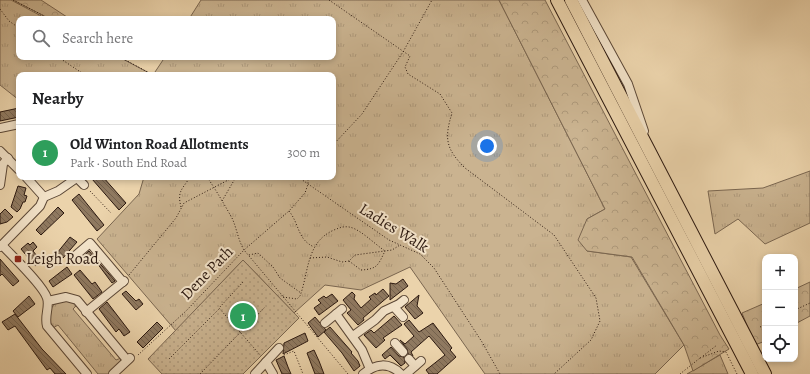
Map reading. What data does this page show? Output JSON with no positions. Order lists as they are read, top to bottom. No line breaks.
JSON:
{"streets":{"path":["Ladies Walk","Dene Path"]},"crossings":[["Ladies Walk","Dene Path"]],"places":{"transit":["Leigh Road"]},"page":{"search":"Search here","heading":"Nearby","list":[{"mark":"1","name":"Old Winton Road Allotments","note":"Park · South End Road","value":"300 m"}],"map_buttons":["+","−"],"pins":"1"}}
